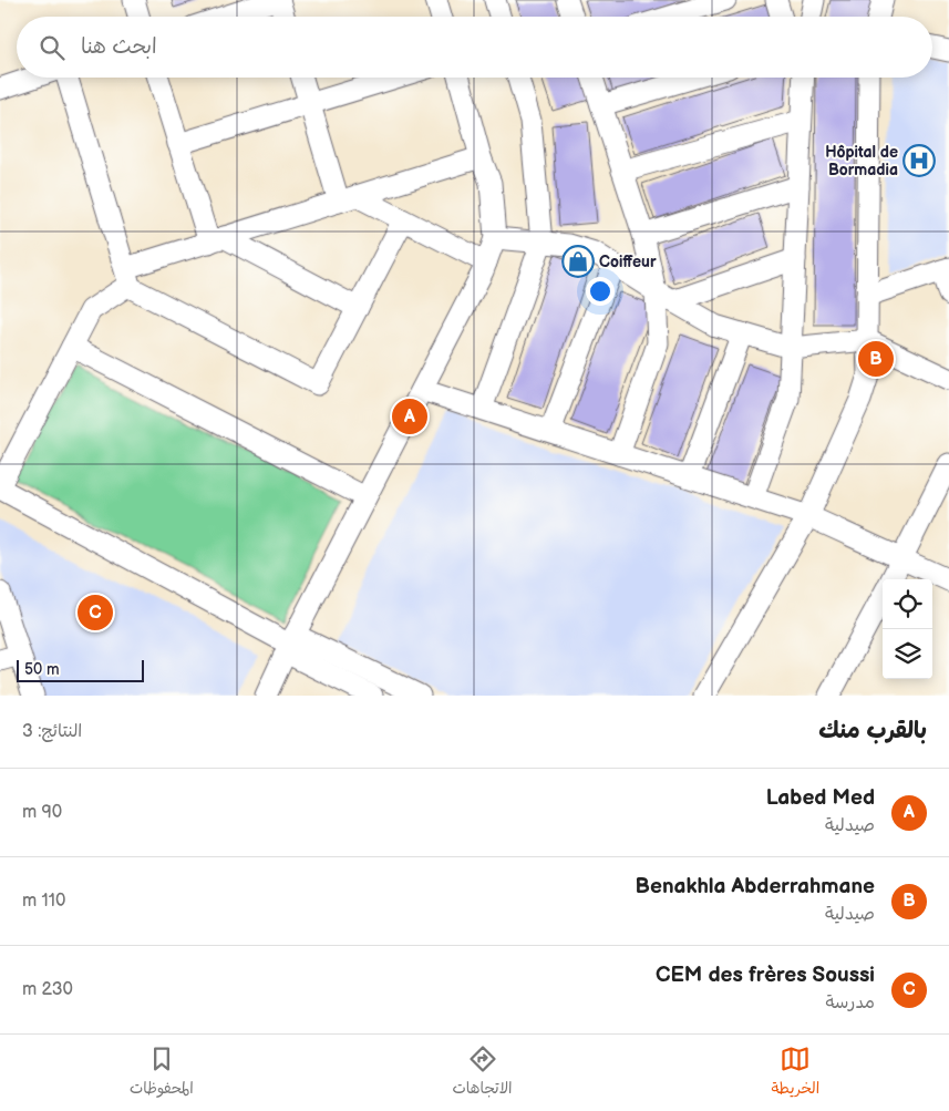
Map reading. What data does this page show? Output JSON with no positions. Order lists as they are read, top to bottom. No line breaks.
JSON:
{"places":{"hospital":["Hôpital de Bormadia"],"shop":["Coiffeur"]},"scale_bar":"50 m","page":{"search":"ابحث هنا","pins":["B","A","C"],"scale":"50 m","heading":["بالقرب منك","النتائج: 3"],"list":[{"mark":"A","name":"Labed Med","note":"صيدلية","value":"90 m"},{"mark":"B","name":"Benakhla Abderrahmane","note":"صيدلية","value":"110 m"},{"mark":"C","name":"CEM des frères Soussi","note":"مدرسة","value":"230 m"}],"nav":["الخريطة","الاتجاهات","المحفوظات"]}}
